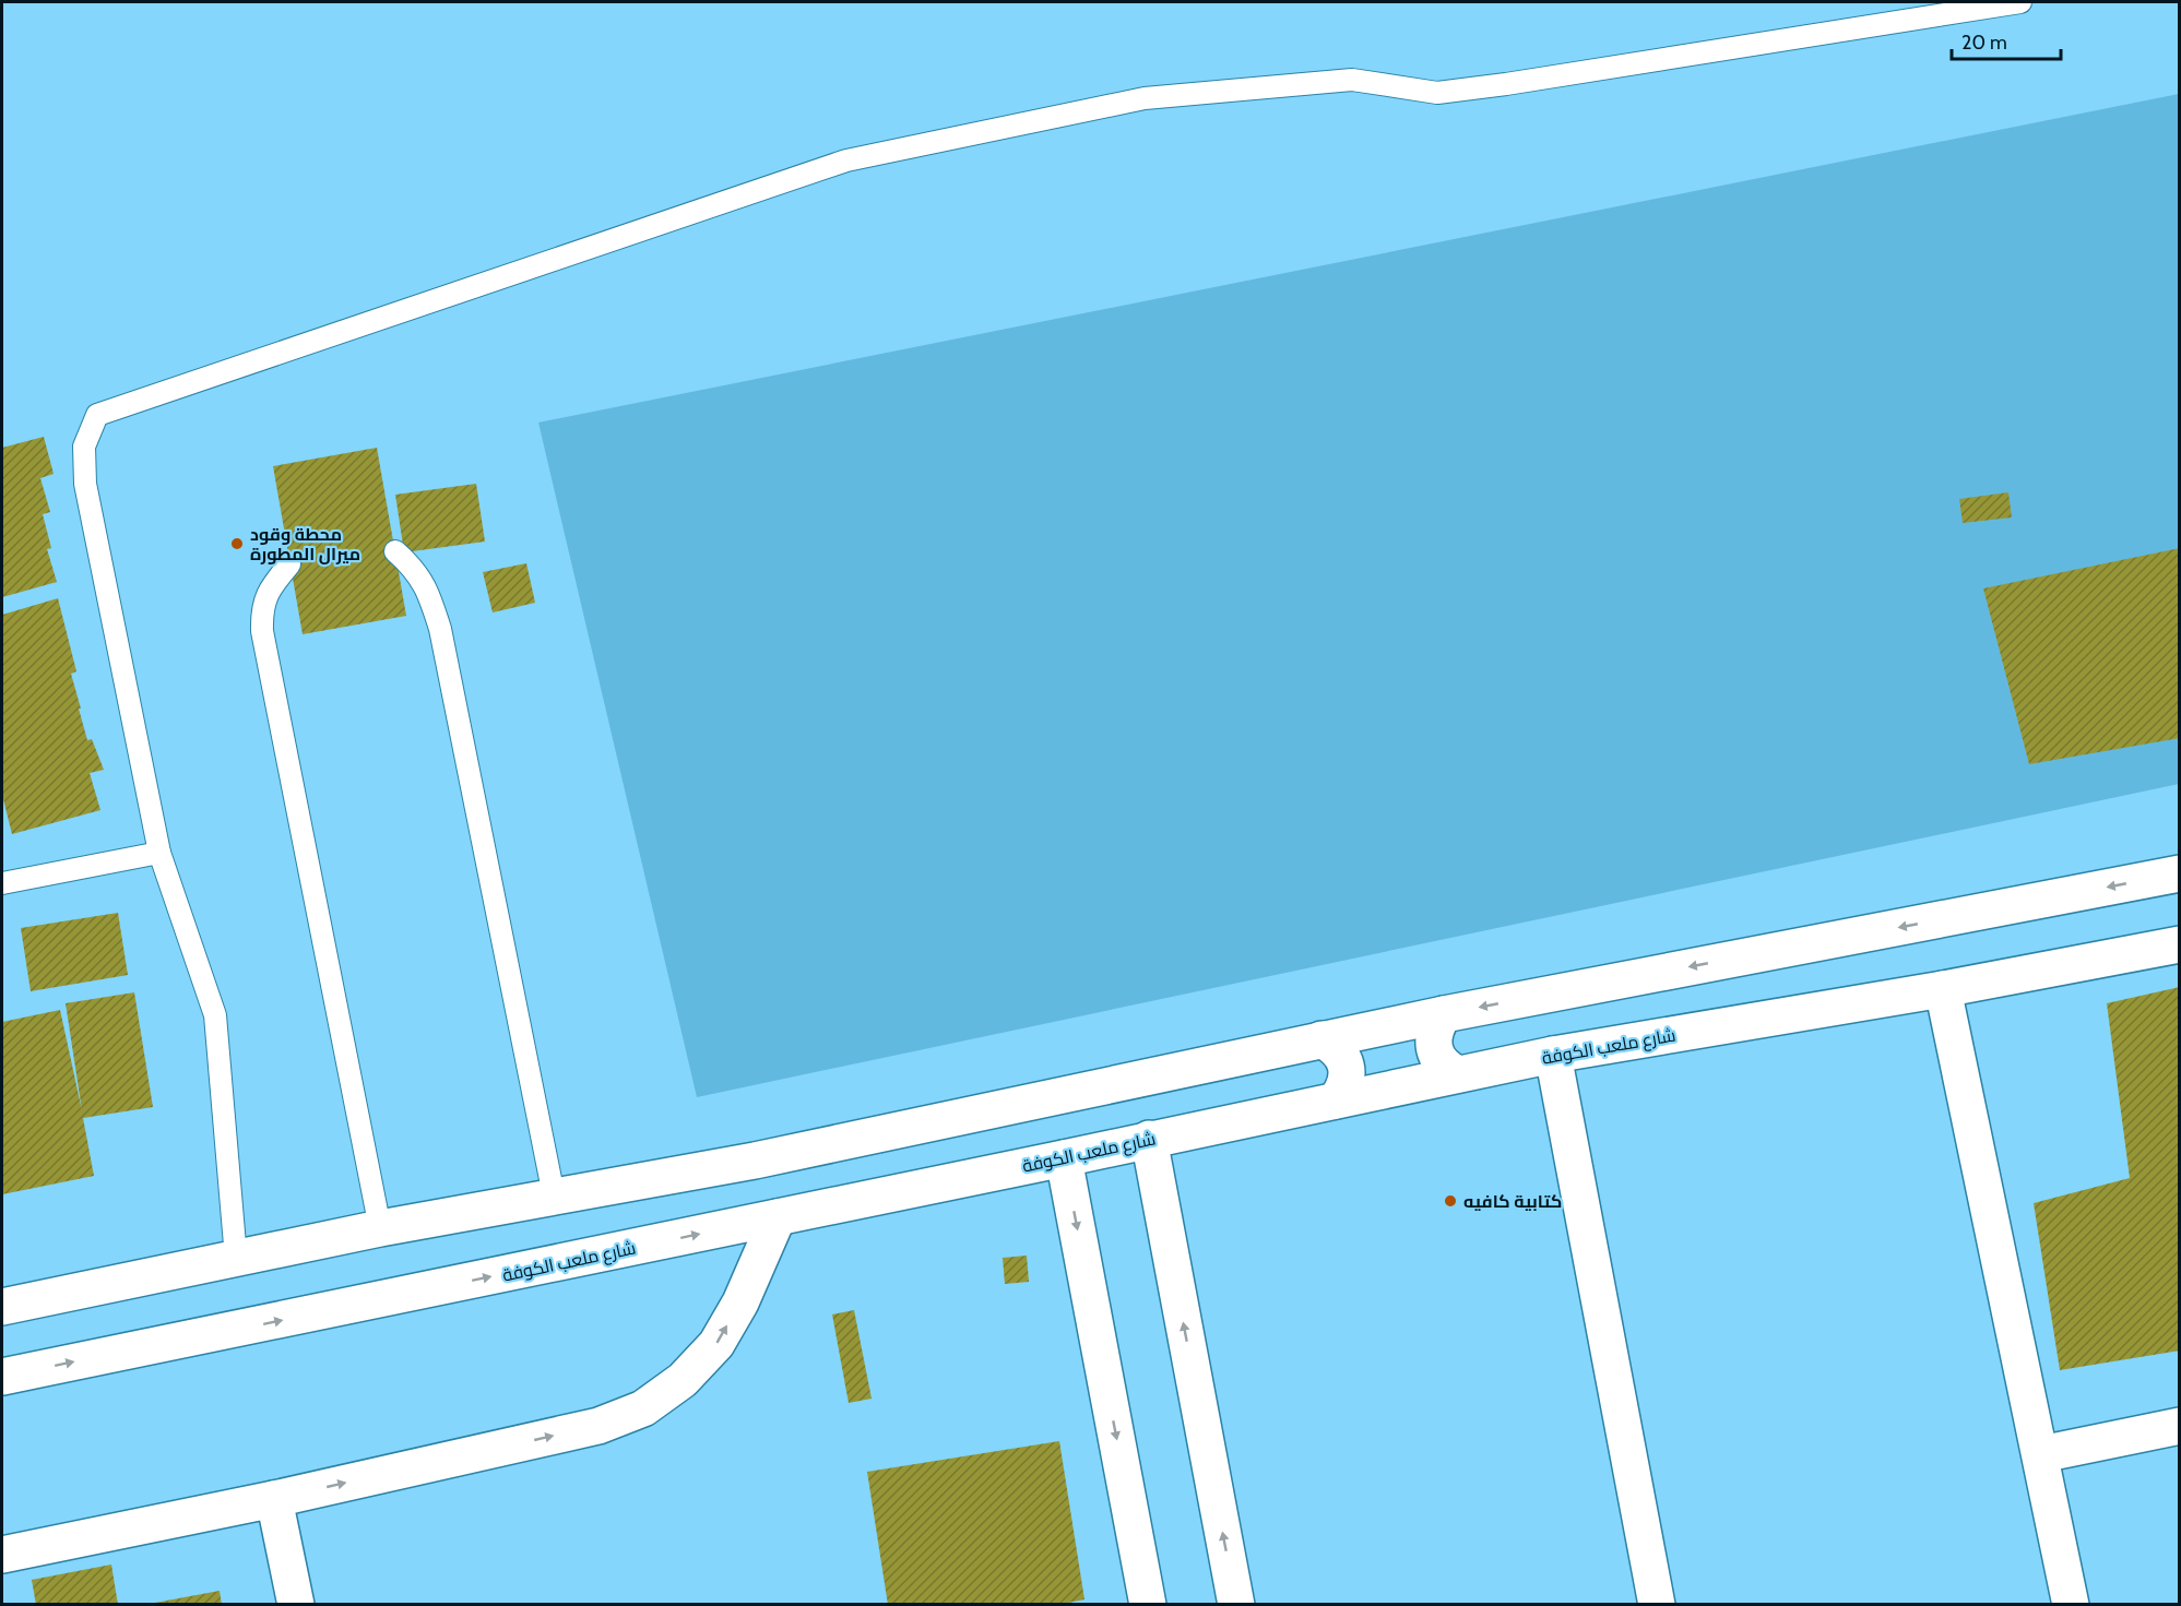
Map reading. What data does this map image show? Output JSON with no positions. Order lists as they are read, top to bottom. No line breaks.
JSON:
{"streets":{"main road":["شارع ملعب الكوفة"]},"places":["محطة وقود ميرال المطورة","كتابية كافيه"],"scale_bar":"20 m"}
